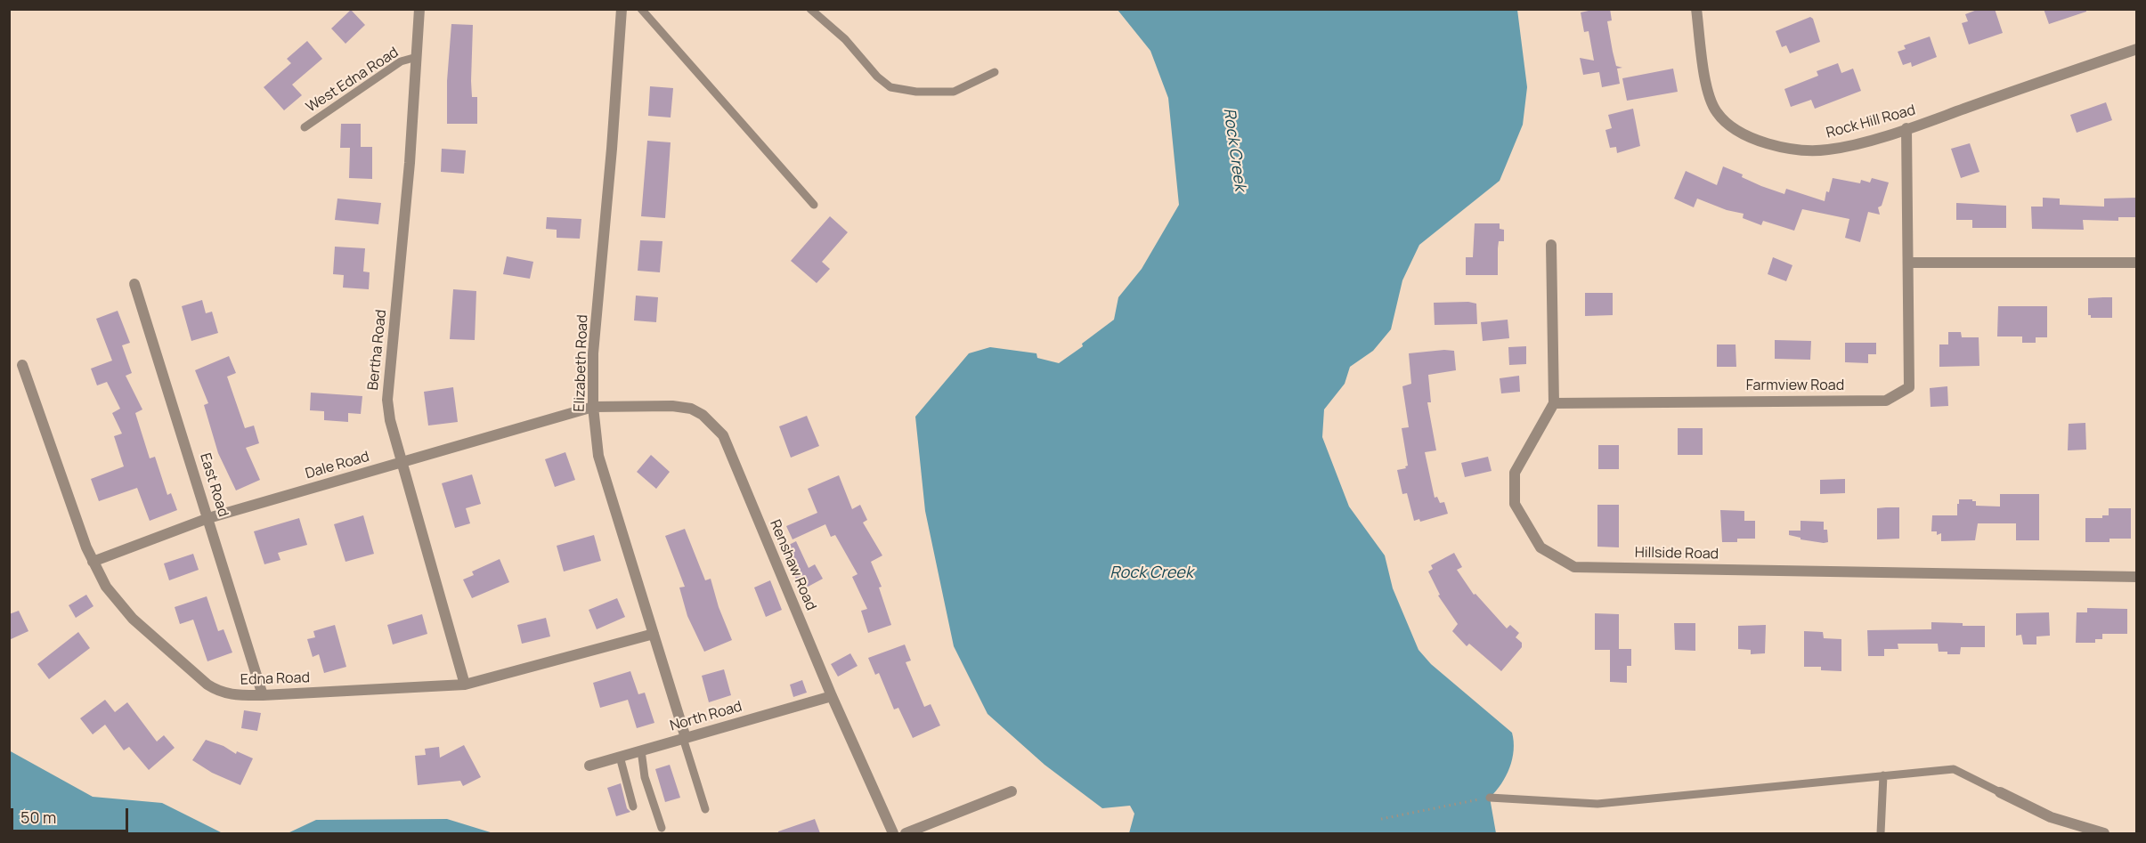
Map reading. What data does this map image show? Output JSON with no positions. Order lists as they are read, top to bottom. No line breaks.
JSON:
{"streets":{"street":["Rock Hill Road","Bertha Road","Elizabeth Road","Farmview Road","Dale Road","East Road","Hillside Road","Renshaw Road","Edna Road","North Road"],"lane":["West Edna Road"]},"crossings":[["West Edna Road","Bertha Road"],["Rock Hill Road","Farmview Road"],["Bertha Road","Dale Road"],["Bertha Road","Edna Road"],["Elizabeth Road","Dale Road"],["Elizabeth Road","Renshaw Road"],["Elizabeth Road","Edna Road"],["Elizabeth Road","North Road"],["Farmview Road","Hillside Road"],["Dale Road","East Road"],["Dale Road","Renshaw Road"],["Dale Road","Edna Road"],["East Road","Edna Road"],["Renshaw Road","North Road"]],"water":["Rock Creek"],"scale_bar":"50 m"}
